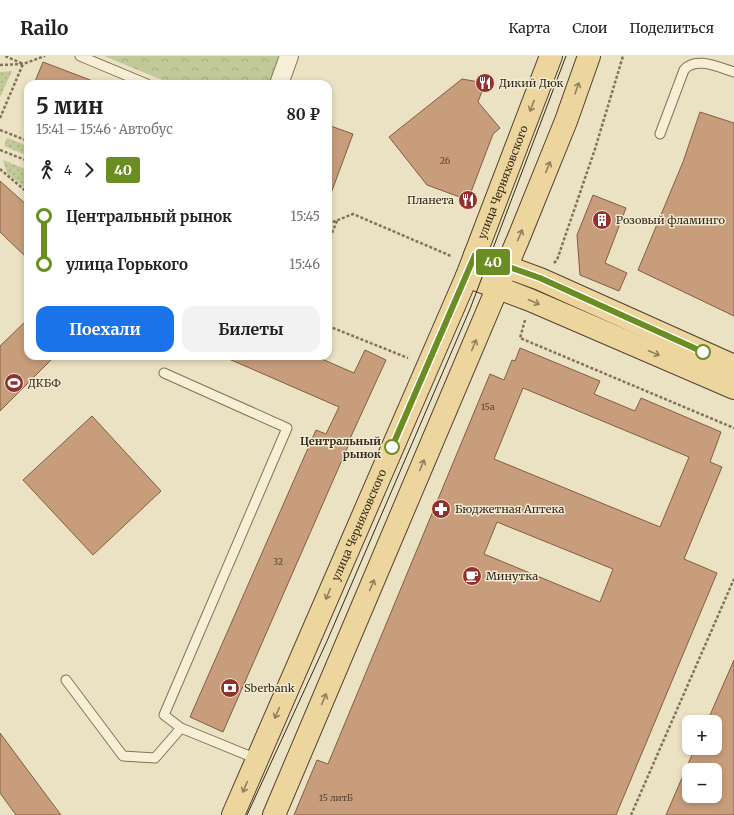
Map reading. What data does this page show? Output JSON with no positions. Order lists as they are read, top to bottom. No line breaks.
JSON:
{"streets":{"main road":["улица Черняховского"]},"places":{"restaurant":["Дикий Дюк","Планета"],"building":["Розовый фламинго"],"sports":["ДКБФ"],"other":["Центральный рынок"],"pharmacy":["Бюджетная Аптека"],"cafe":["Минутка"],"bank":["Sberbank"]},"lines":["bus line 40"],"house_numbers":["26","15a","32","15 литБ"],"page":{"header":"Railo","nav":["Карта","Слои","Поделиться"],"on_map":"40","heading":["5 мин","15:41 – 15:46 · Автобус","80 ₽"],"legs":["4","40"],"list":[{"name":"Центральный рынок","value":"15:45"},{"name":"улица Горького","value":"15:46"}],"buttons":["Поехали","Билеты"],"map_buttons":["+","−"]}}
